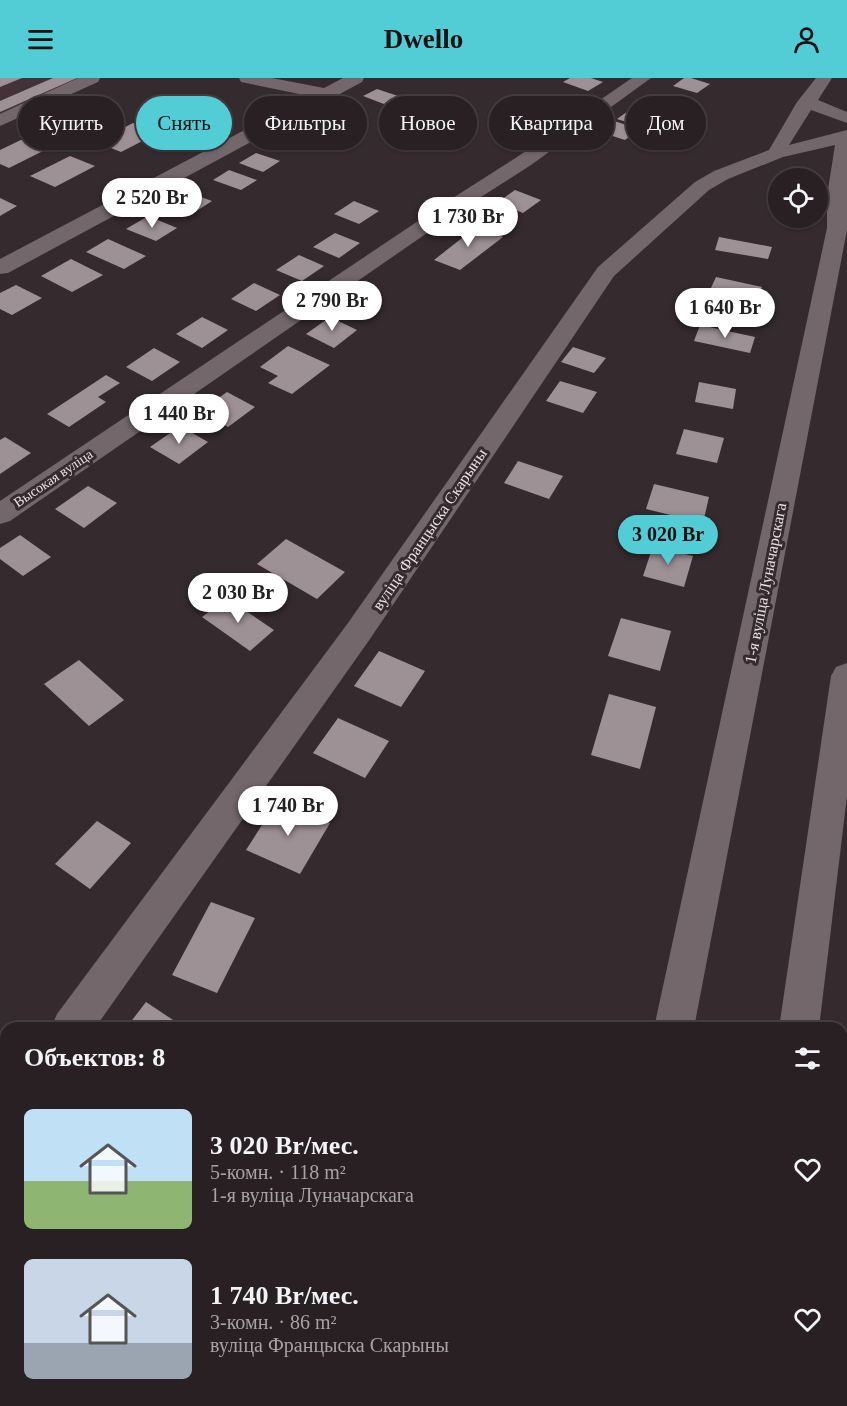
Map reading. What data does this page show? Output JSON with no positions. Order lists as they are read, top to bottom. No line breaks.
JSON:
{"streets":{"street":["Высокая вуліца","вуліца Францыска Скарыны","1-я вуліца Луначарскага"]},"crossings":[["вуліца Францыска Скарыны","1-я вуліца Луначарскага"]],"page":{"header":"Dwello","chip":["Купить","Снять","Фильтры","Новое","Квартира","Дом"],"price":["2 520 Br","1 730 Br","2 790 Br","1 640 Br","1 440 Br","3 020 Br","2 030 Br","1 740 Br"],"heading":"Объектов: 8","list":[{"name":"3 020 Br/мес.","note":"5-комн. · 118 m² · 1-я вуліца Луначарскага"},{"name":"1 740 Br/мес.","note":"3-комн. · 86 m² · вуліца Францыска Скарыны"}]}}
